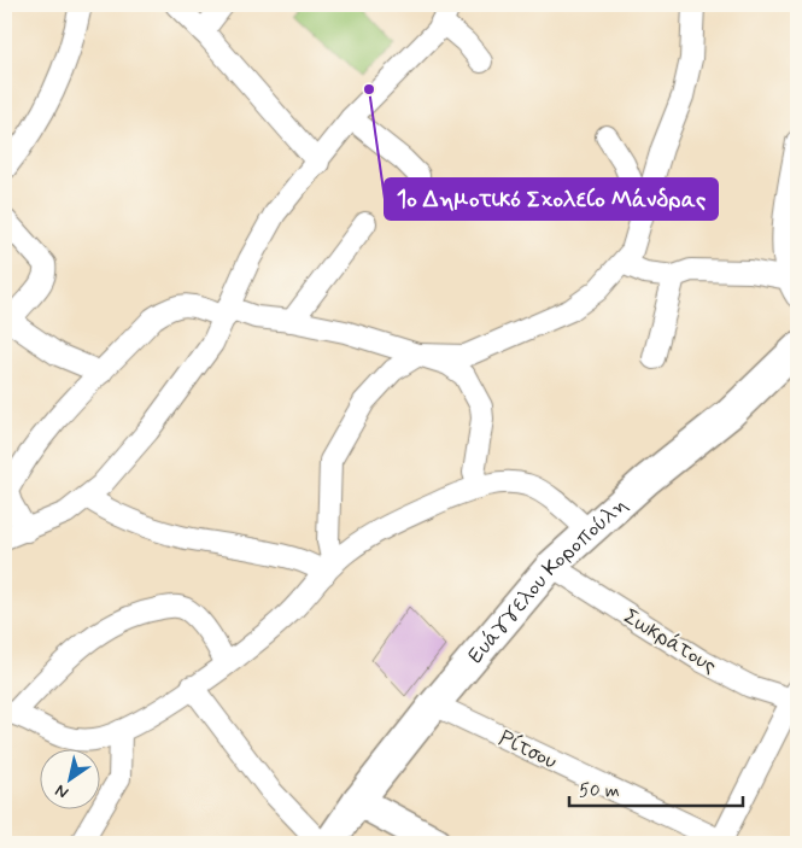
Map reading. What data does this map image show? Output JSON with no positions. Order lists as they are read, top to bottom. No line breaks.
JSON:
{"streets":{"street":["Ευάγγελου Κοροπούλη","Σωκράτους","Ρίτσου"]},"crossings":[["Ευάγγελου Κοροπούλη","Σωκράτους"],["Ευάγγελου Κοροπούλη","Ρίτσου"]],"places":["1ο Δημοτικό Σχολείο Μάνδρας"],"scale_bar":"50 m","north":"bottom left"}
